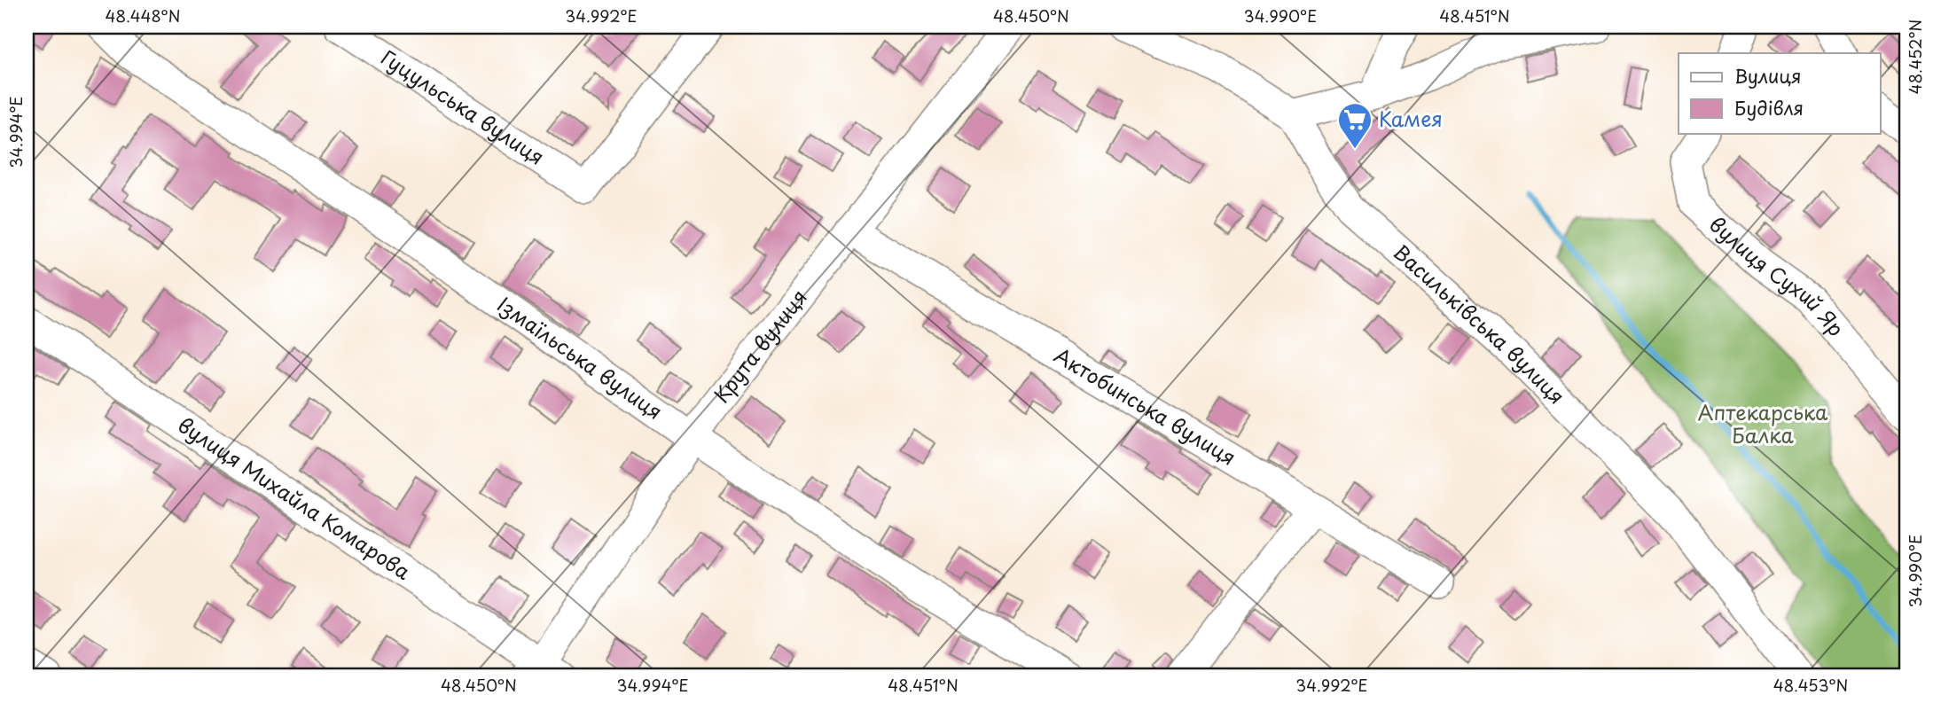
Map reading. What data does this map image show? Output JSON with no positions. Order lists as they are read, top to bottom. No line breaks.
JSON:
{"streets":{"street":["Гуцульська вулиця","вулиця Сухий Яр","Васильківська вулиця","Крута вулиця","Ізмаїльська вулиця","Актобинська вулиця","вулиця Михайла Комарова"]},"crossings":[["Крута вулиця","Ізмаїльська вулиця"],["Крута вулиця","Актобинська вулиця"],["Крута вулиця","вулиця Михайла Комарова"]],"parks":["Аптекарська Балка"],"places":{"supermarket":["Камея"]},"legend":["Вулиця","Будівля"],"coordinates":["48.448°N","34.992°E","48.450°N","34.990°E","48.451°N","48.452°N","34.994°E","48.453°N"]}
